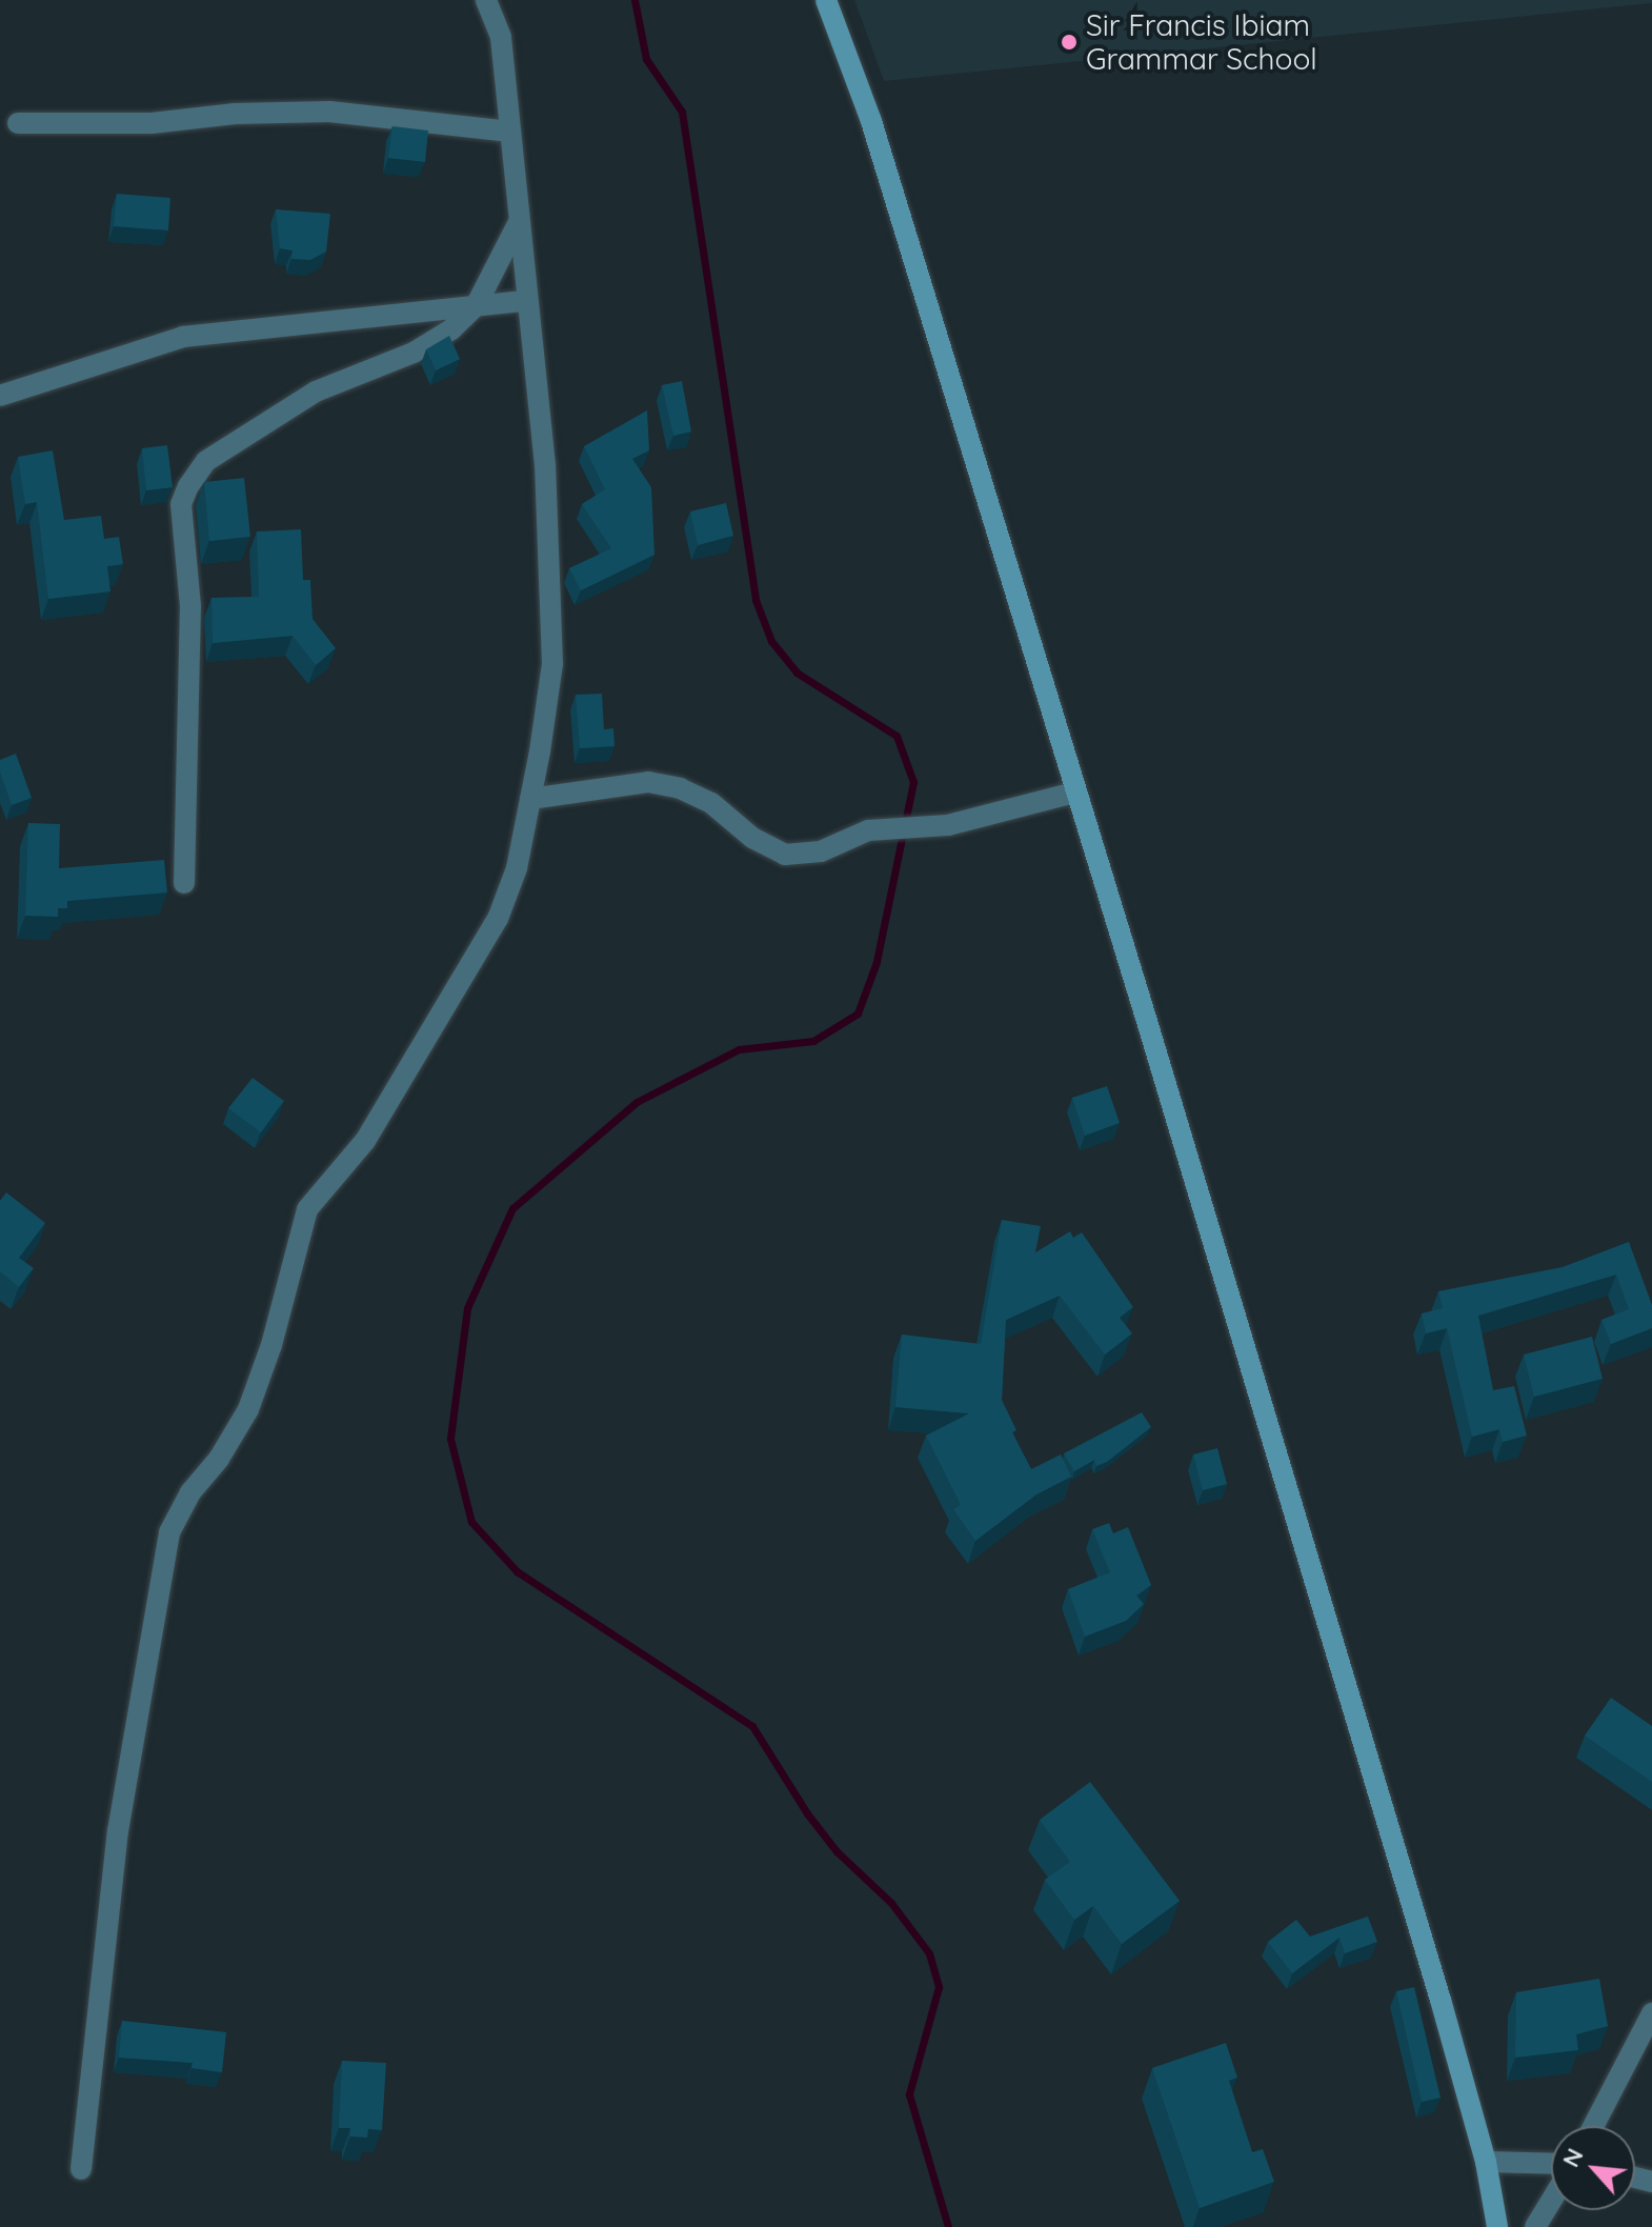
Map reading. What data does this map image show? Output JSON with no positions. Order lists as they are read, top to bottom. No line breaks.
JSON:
{"places":["Sir Francis Ibiam Grammar School"],"north":"top left"}
